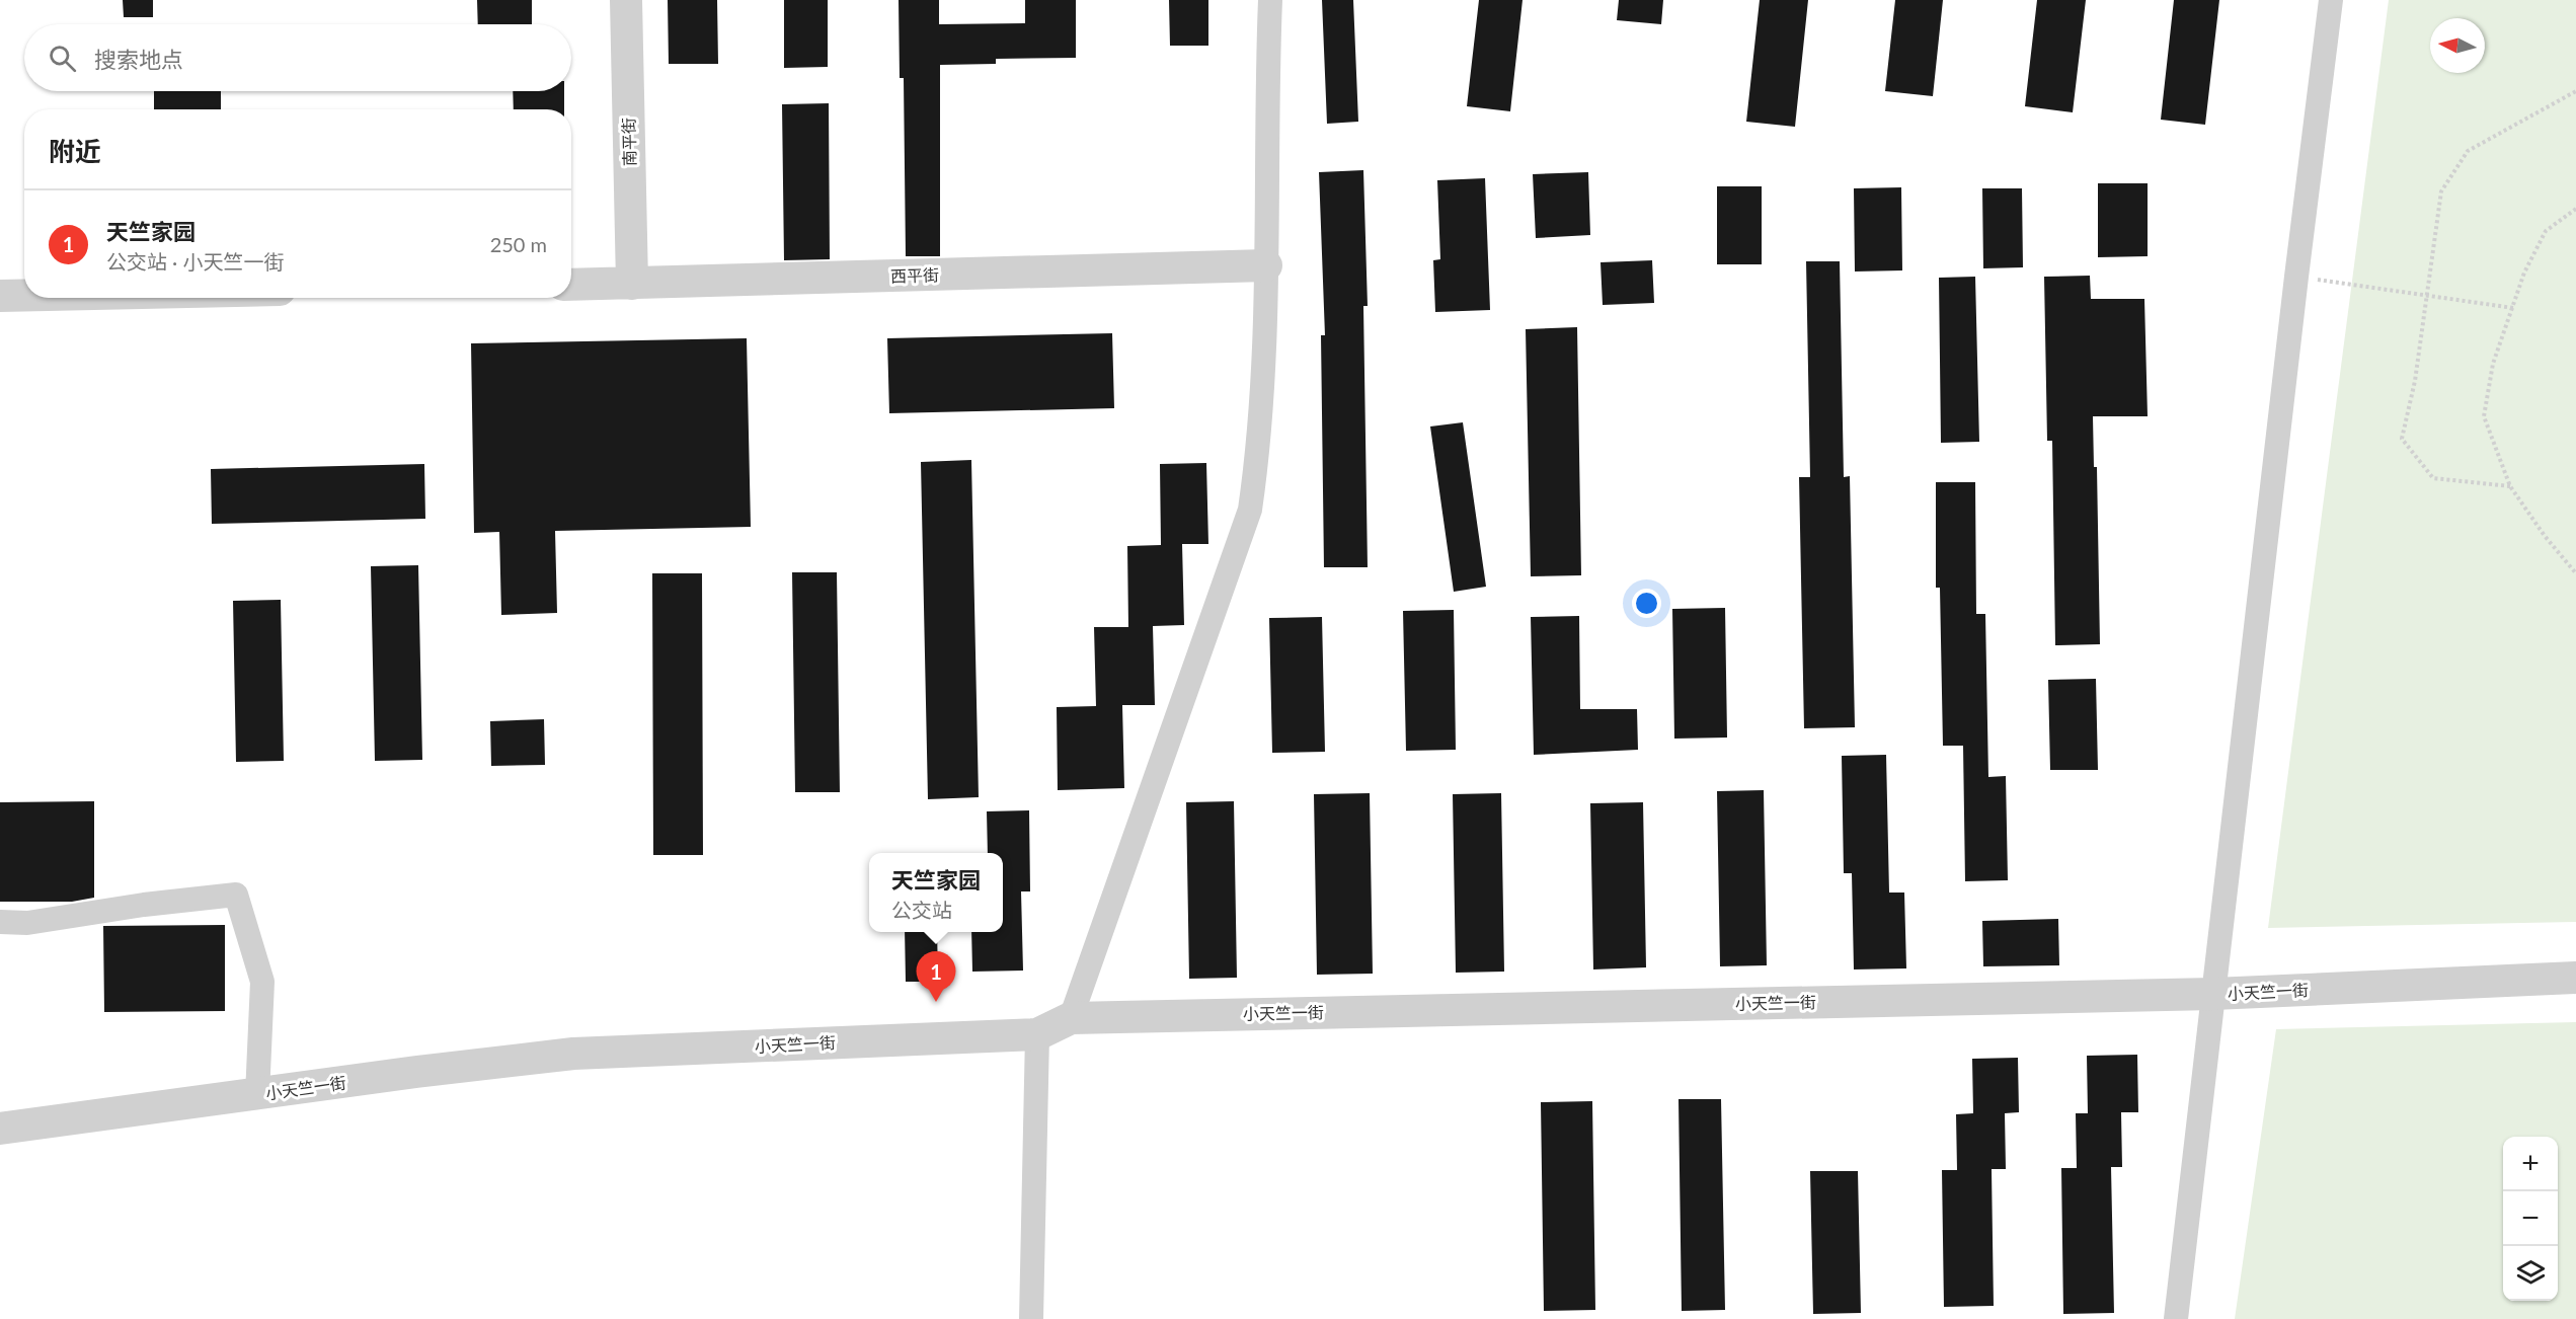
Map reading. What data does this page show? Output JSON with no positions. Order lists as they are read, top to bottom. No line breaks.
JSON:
{"streets":{"street":["南平街","西平街","小天竺一街"]},"crossings":[["南平街","西平街"]],"north":"left","page":{"search":"搜索地点","heading":"附近","list":[{"mark":"1","name":"天竺家园","note":"公交站 · 小天竺一街","value":"250 m"}],"popup":["天竺家园","公交站"],"pins":"1","map_buttons":["+","−"]}}
